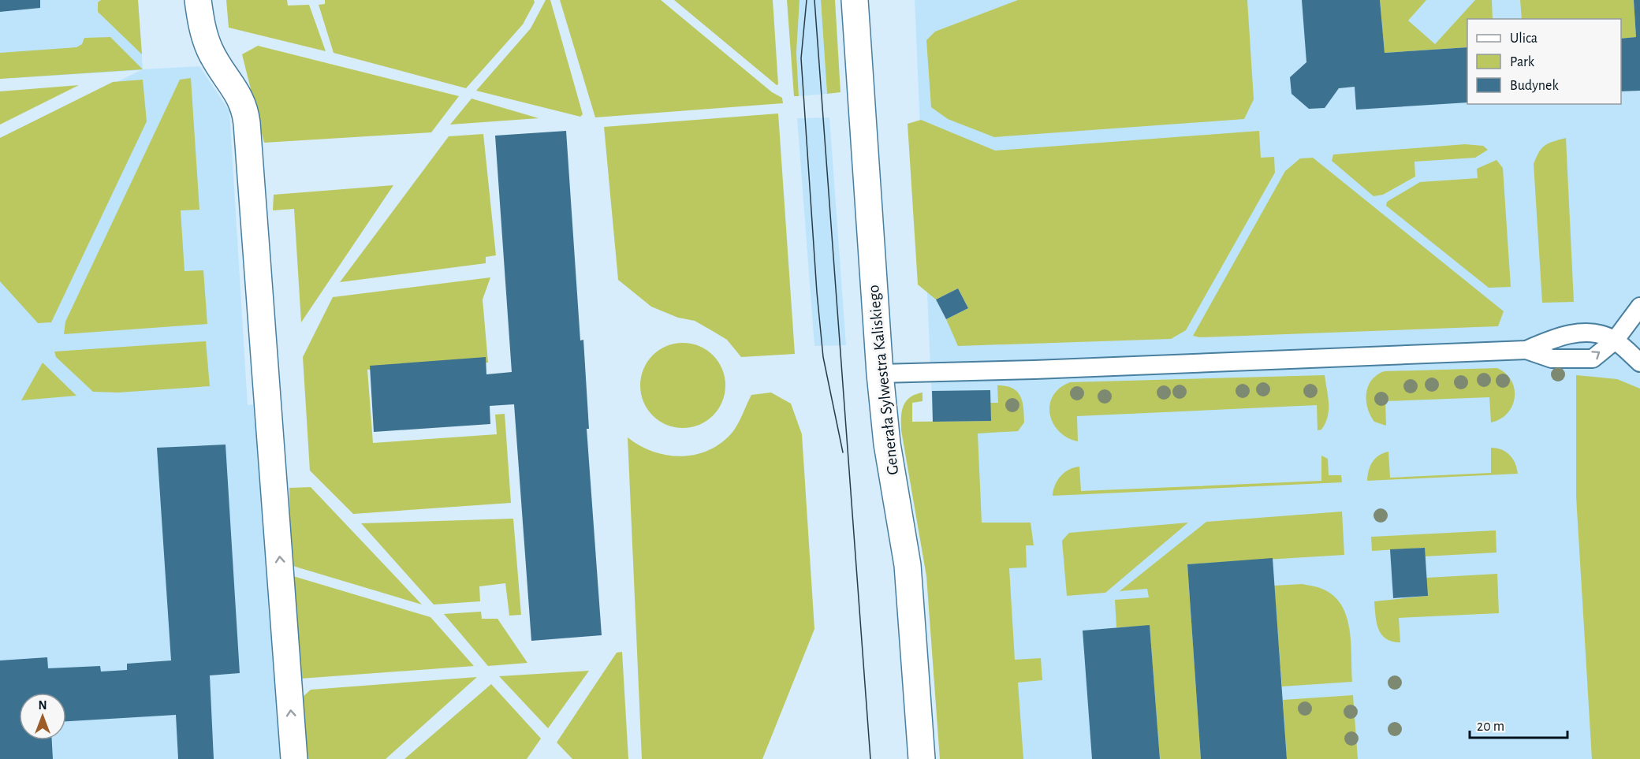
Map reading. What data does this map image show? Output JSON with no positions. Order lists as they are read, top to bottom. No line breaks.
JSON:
{"streets":{"street":["Generała Sylwestra Kaliskiego"]},"legend":["Ulica","Park","Budynek"],"scale_bar":"20 m","north":"top"}
